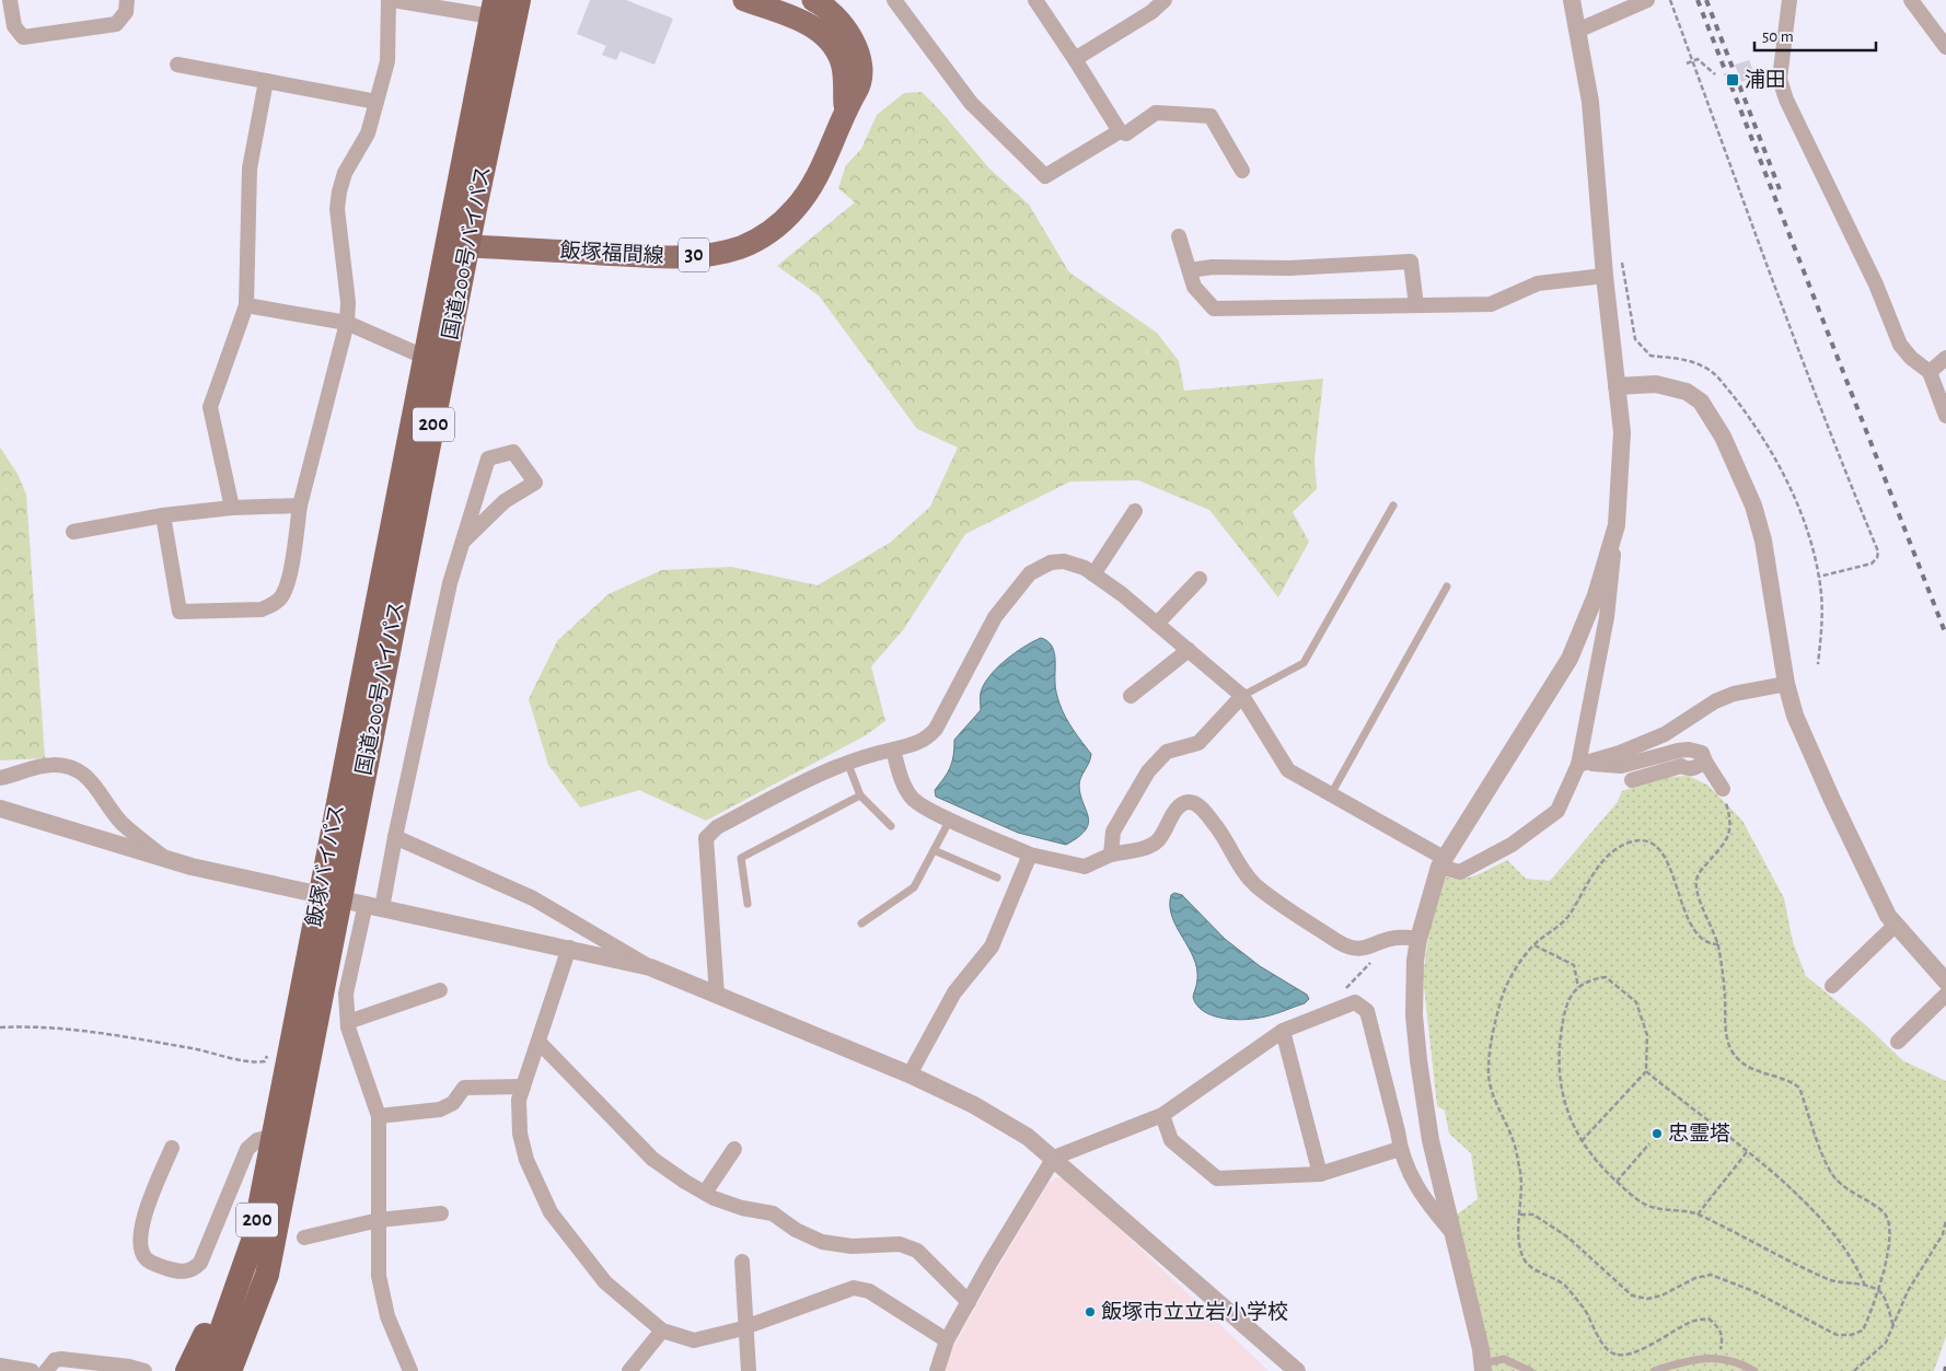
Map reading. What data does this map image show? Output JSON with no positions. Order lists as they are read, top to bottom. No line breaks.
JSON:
{"streets":{"highway":["国道200号バイパス","200"],"main road":["飯塚福間線","30"]},"crossings":[["国道200号バイパス","飯塚福間線"],["国道200号バイパス","200"]],"places":{"transit":["浦田"],"other":["忠霊塔","飯塚市立立岩小学校"]},"scale_bar":"50 m"}
